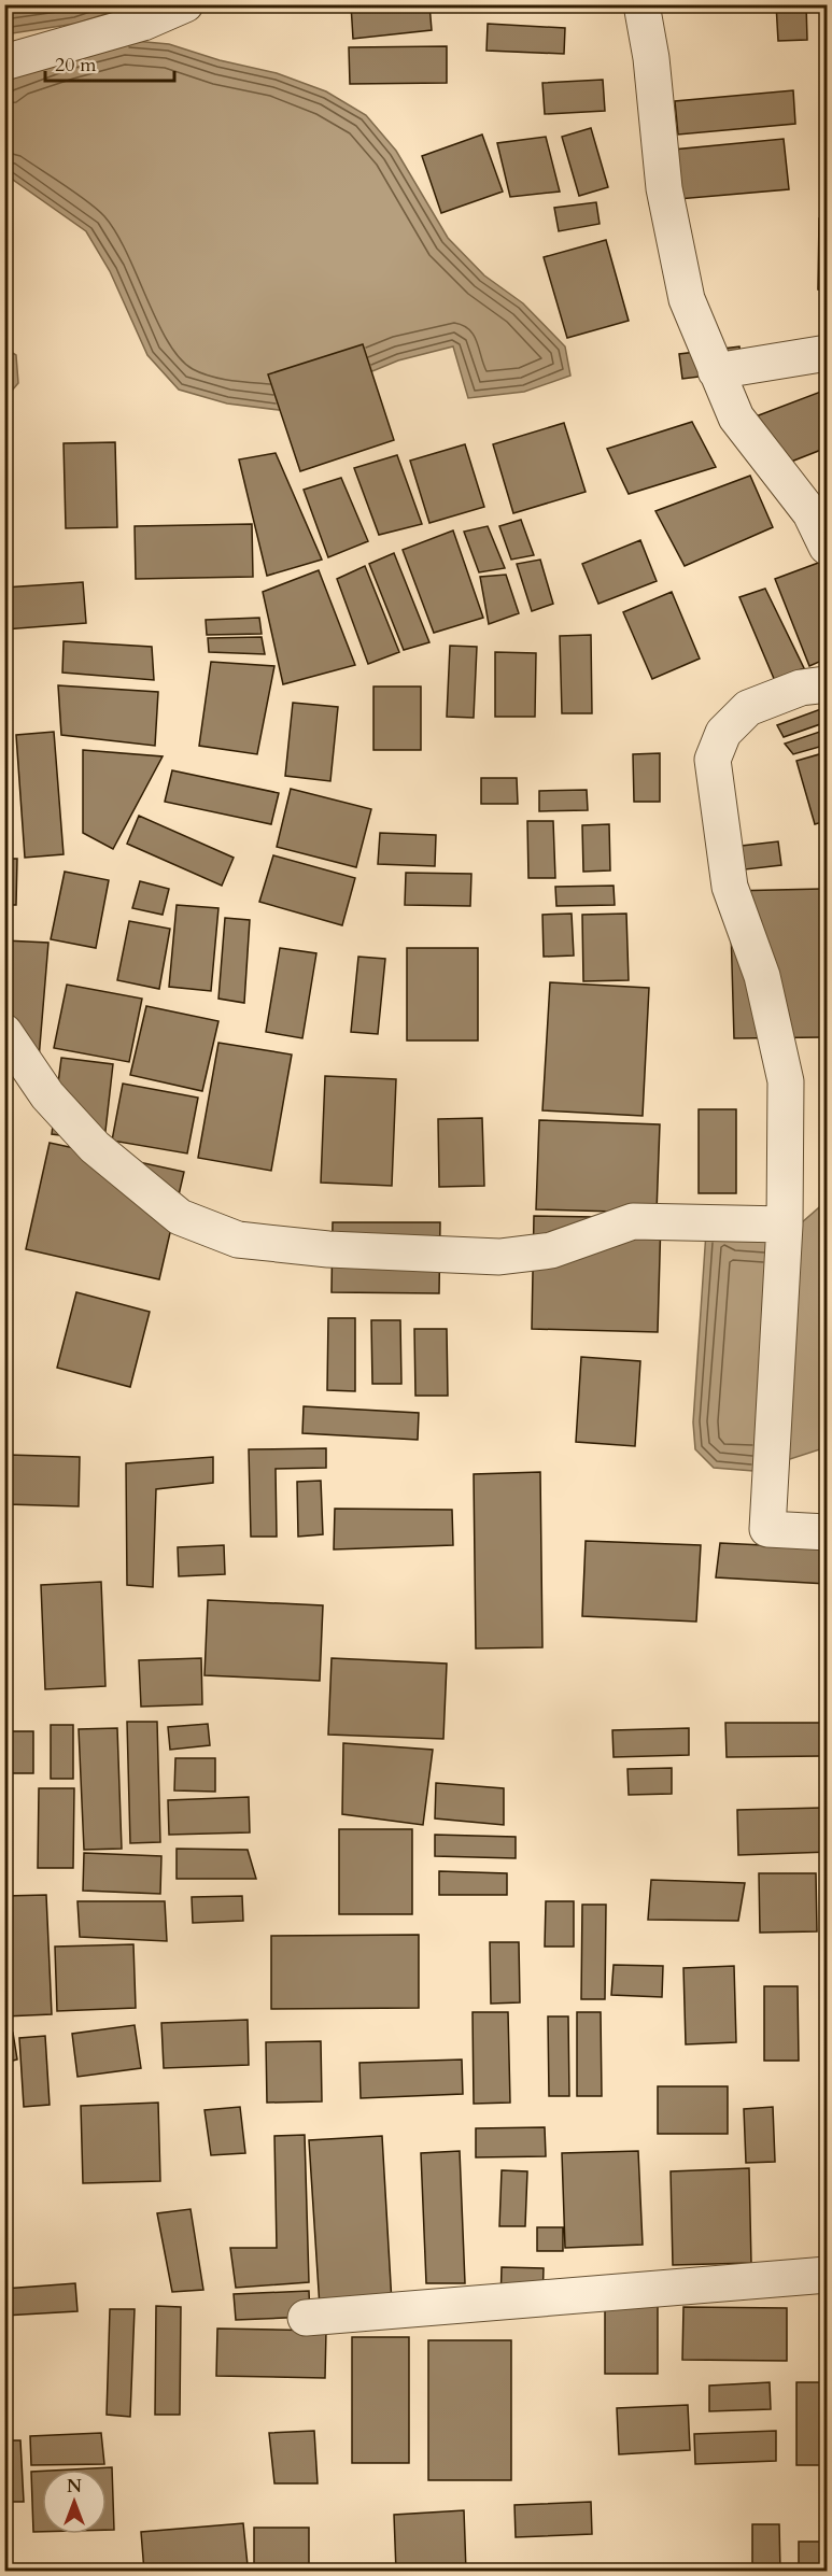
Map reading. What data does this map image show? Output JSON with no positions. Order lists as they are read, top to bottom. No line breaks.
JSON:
{"scale_bar":"20 m","north":"top"}
